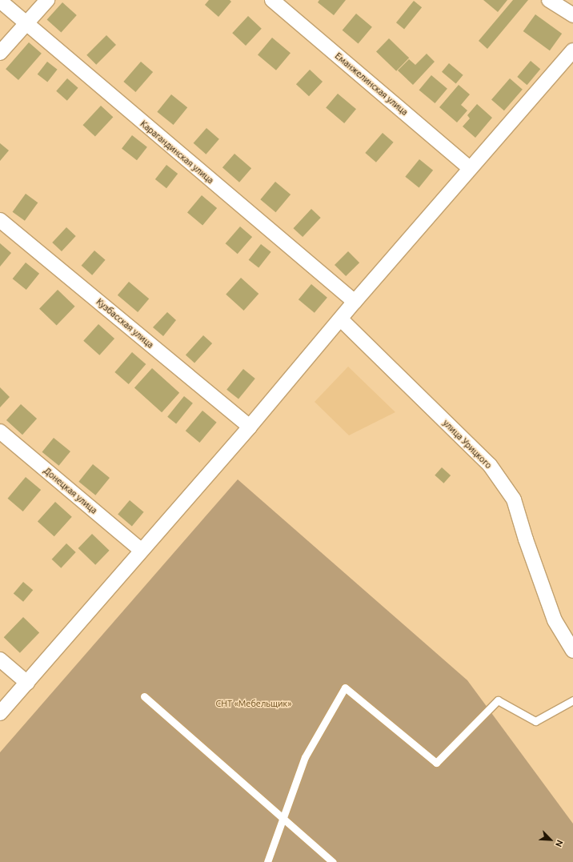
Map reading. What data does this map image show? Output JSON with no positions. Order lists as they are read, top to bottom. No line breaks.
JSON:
{"streets":{"street":["Еманжелинская улица","Карагандинская улица","Кузбасская улица","улица Урицкого","Донецкая улица"]},"parks":["СНТ «Мебельщик»"],"north":"bottom right"}
